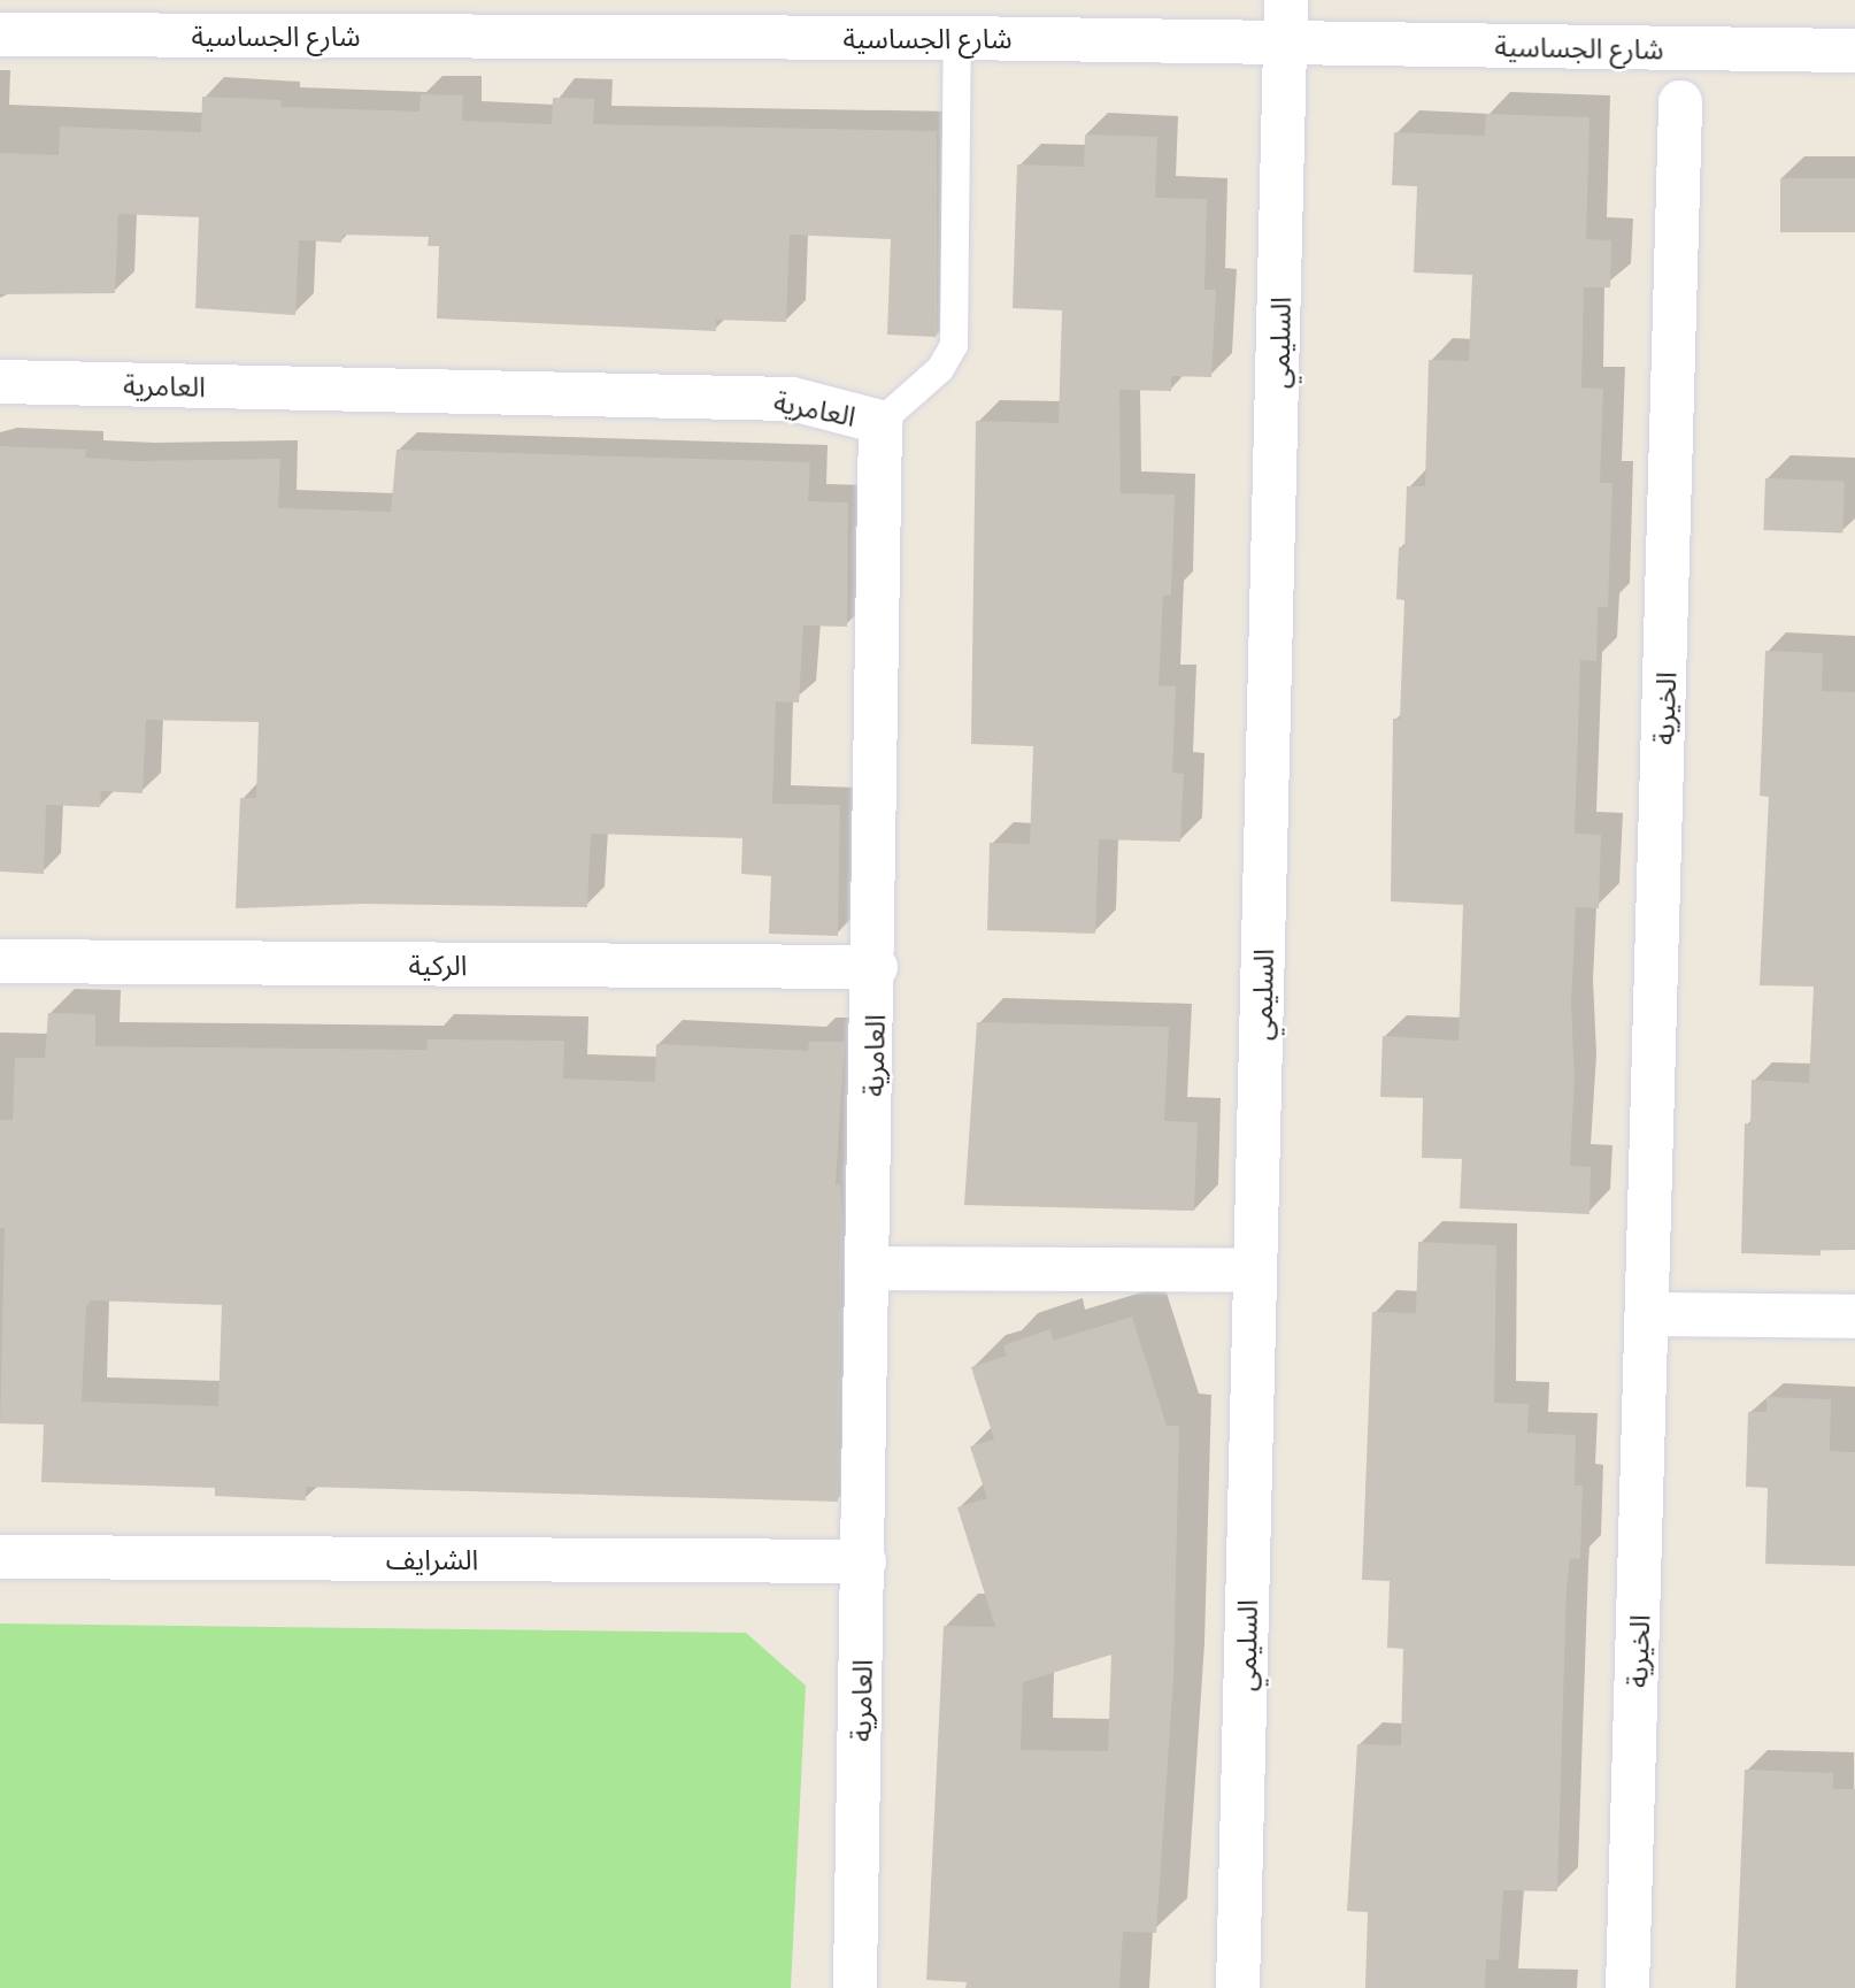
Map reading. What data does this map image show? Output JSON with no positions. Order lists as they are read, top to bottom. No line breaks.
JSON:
{"streets":{"street":["شارع الجساسية","السليمي","العامرية","الخيرية","الركية","الشرايف"]},"crossings":[["شارع الجساسية","السليمي"],["العامرية","الركية"],["العامرية","الشرايف"]]}
